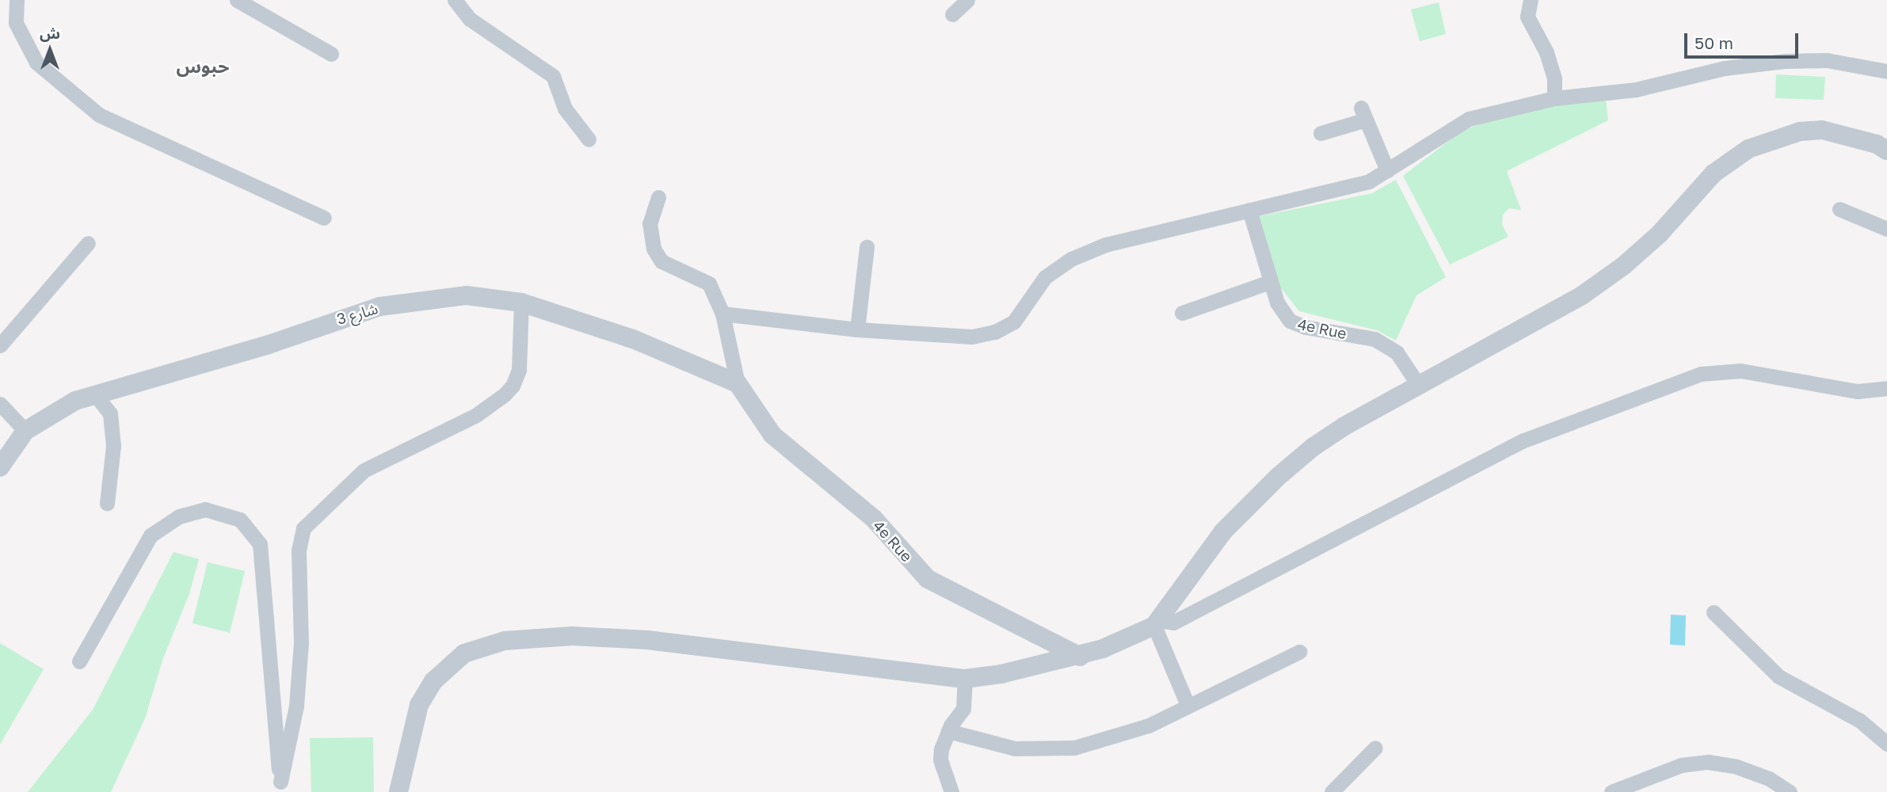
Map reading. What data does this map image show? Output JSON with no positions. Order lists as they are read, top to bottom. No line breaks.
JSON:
{"streets":{"street":["شارع 3","4e Rue"]},"crossings":[["شارع 3","4e Rue"]],"districts":["حبوس"],"scale_bar":"50 m","north":"top"}
